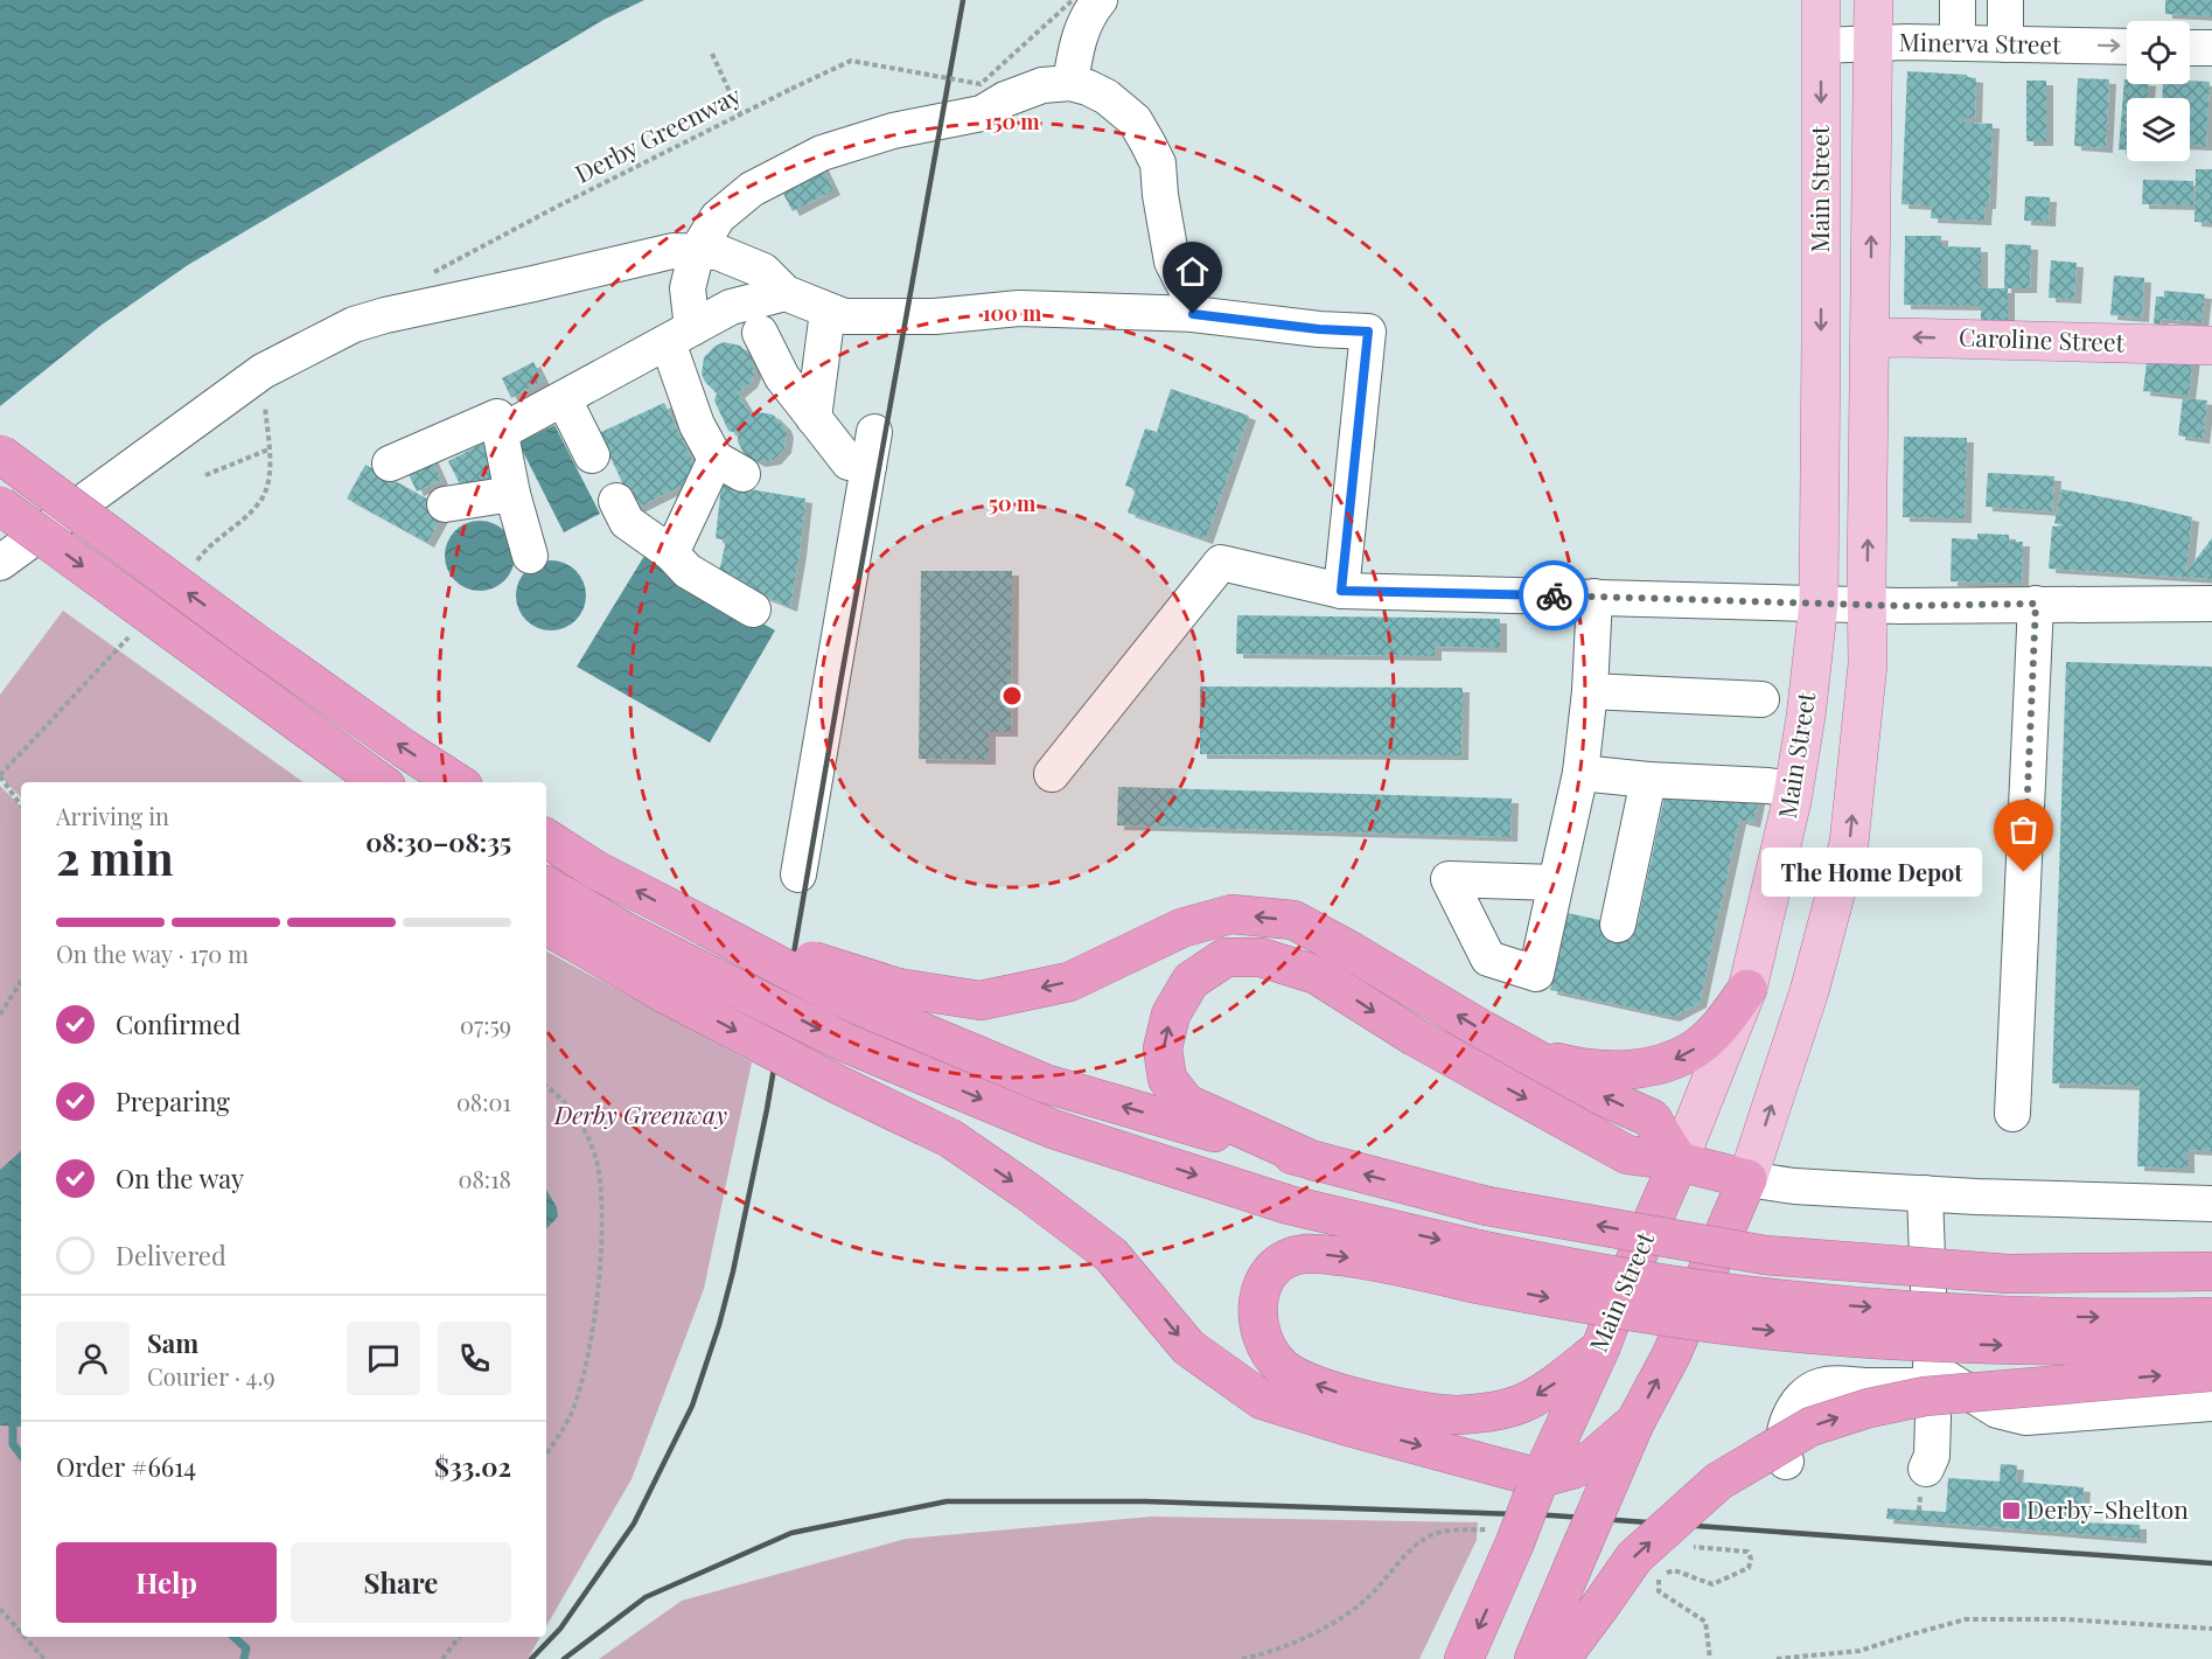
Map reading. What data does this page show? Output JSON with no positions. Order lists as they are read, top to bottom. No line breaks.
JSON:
{"streets":{"highway":["Main Street"],"main road":["Caroline Street"],"street":["Minerva Street"],"path":["Derby Greenway"]},"crossings":[["Minerva Street","Main Street"],["Main Street","Caroline Street"]],"one_way":["Minerva Street","Caroline Street"],"parks":["Derby Greenway"],"places":{"other":["The Home Depot"],"transit":["Derby-Shelton"]},"page":{"heading":["2 min","Arriving in","08:30–08:35"],"panel":["Sam","Courier · 4.9","Order #6614","$33.02"],"bubble":"The Home Depot","bar":"On the way · 170 m","list":[["Confirmed","07:59"],["Preparing","08:01"],["On the way","08:18"],"Delivered"],"buttons":["Help","Share"]},"rings":["150 m","100 m","50 m"]}
